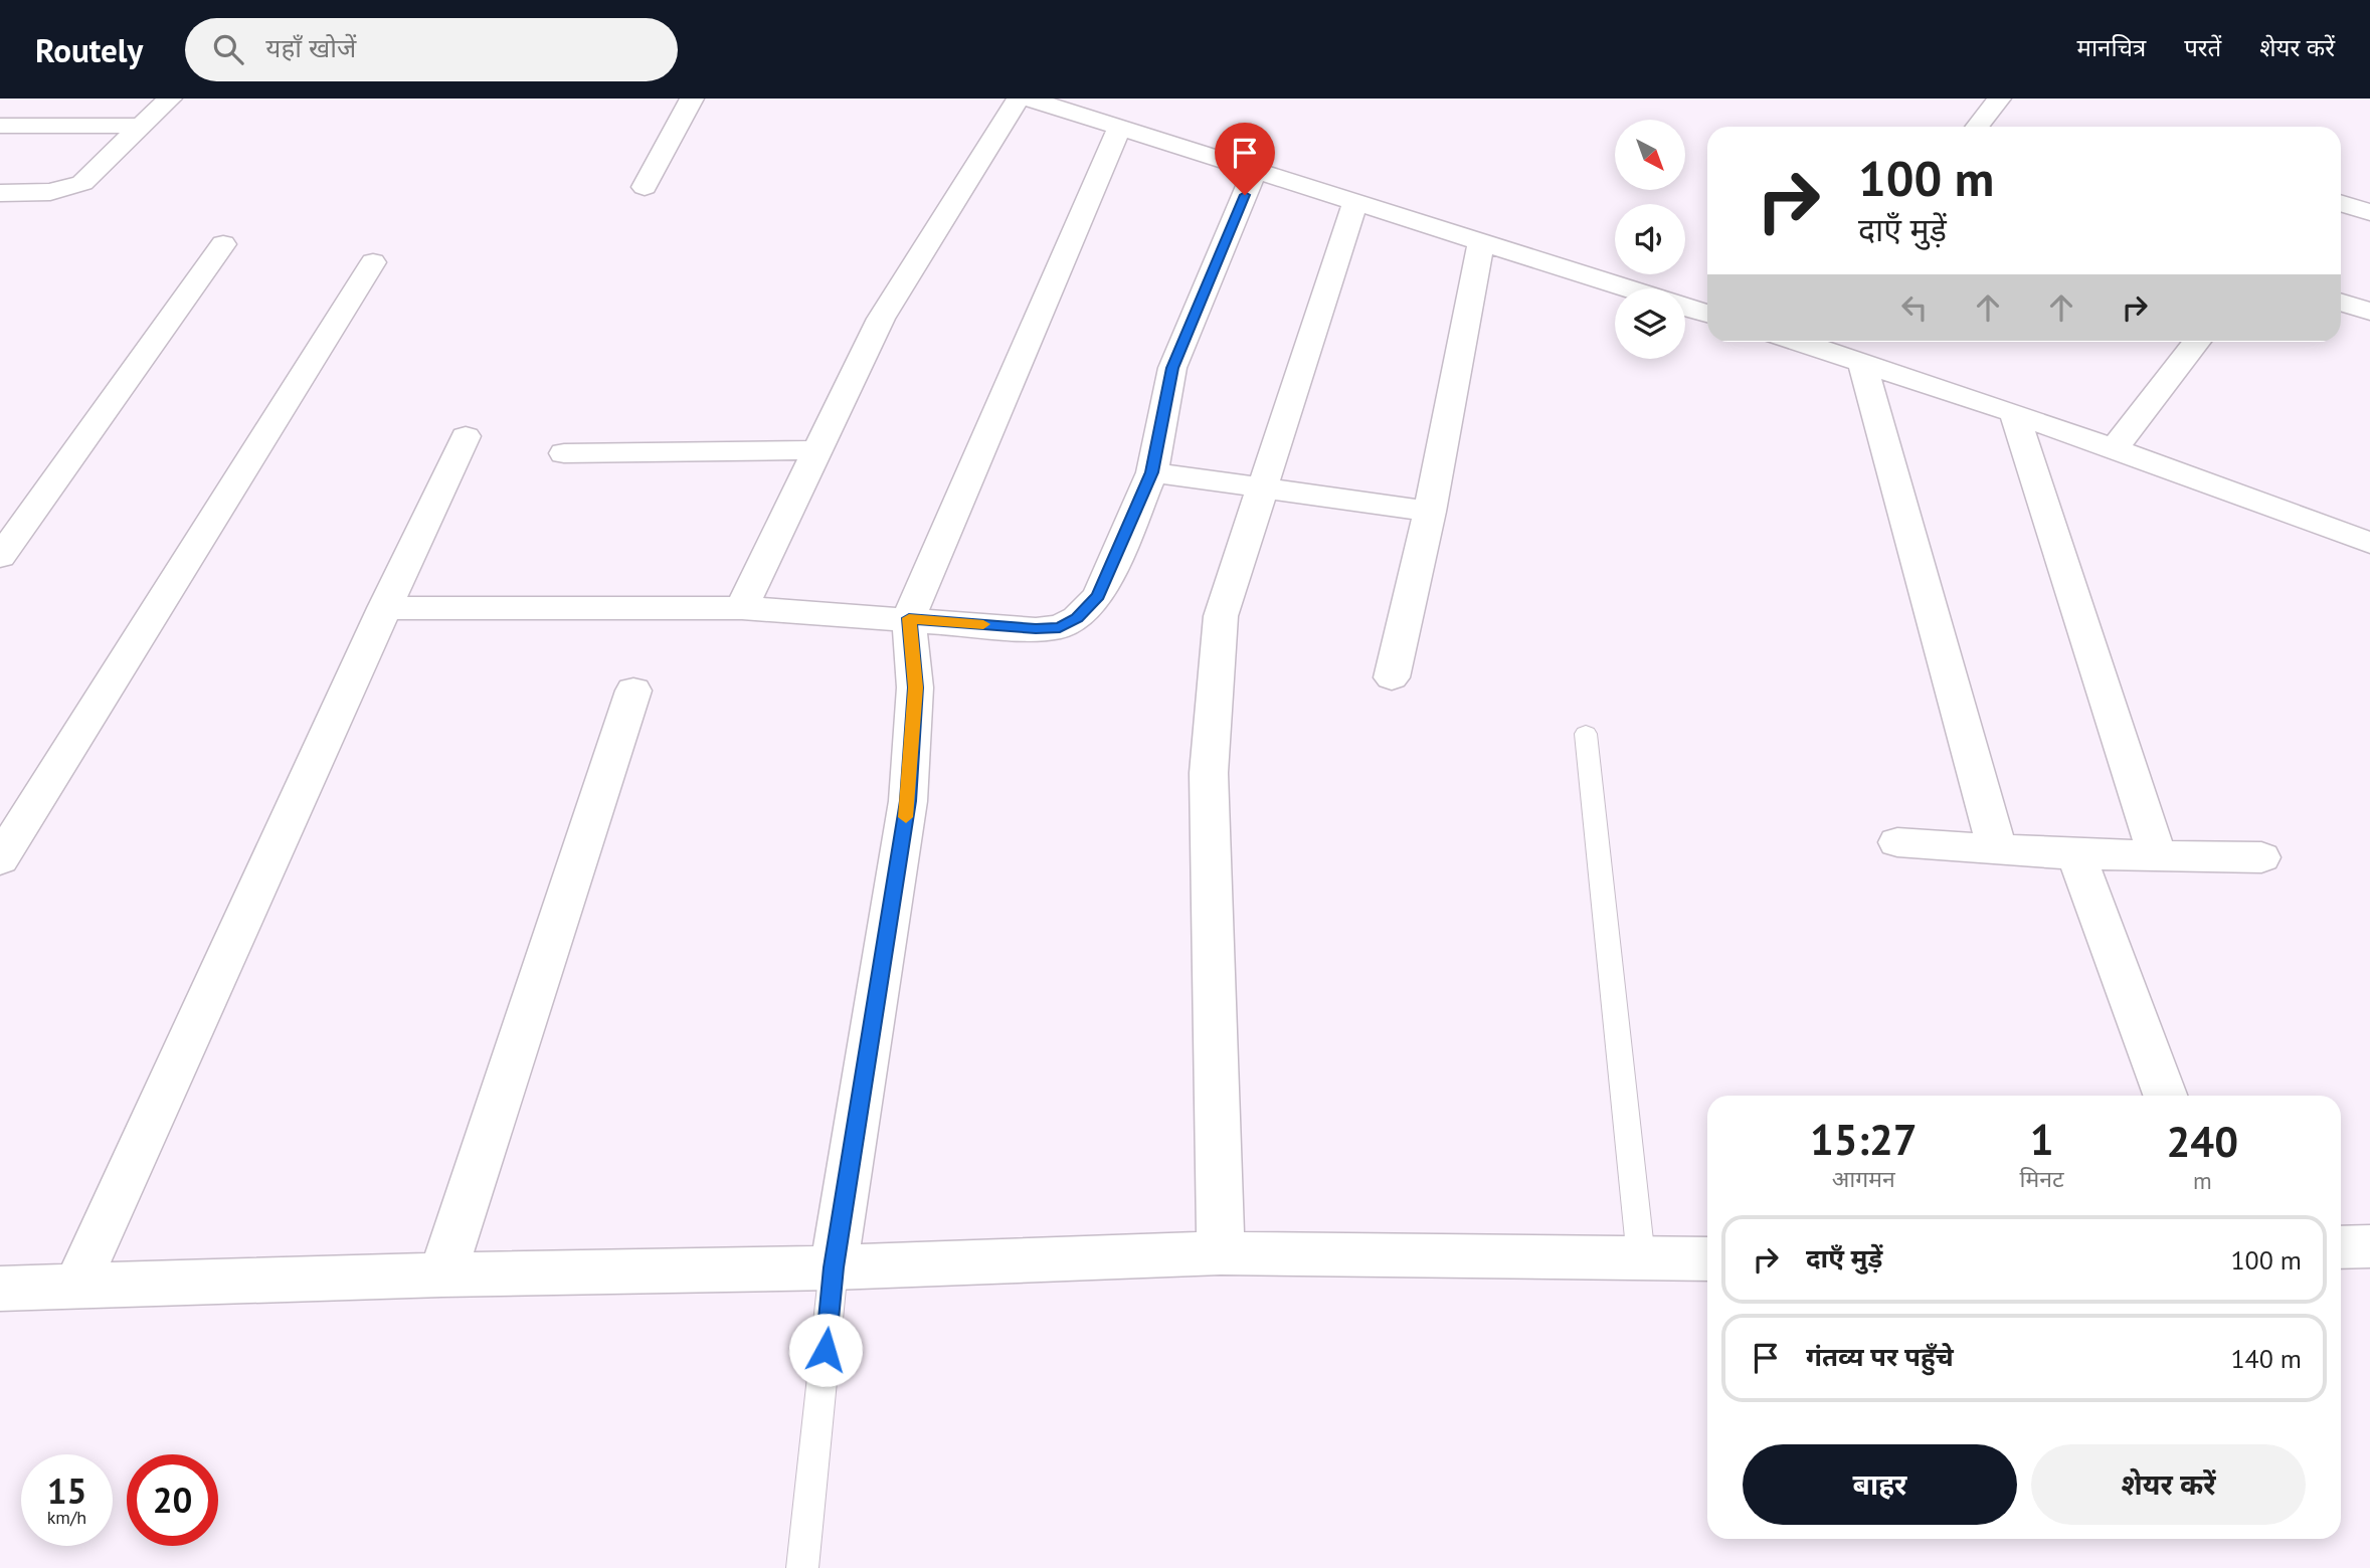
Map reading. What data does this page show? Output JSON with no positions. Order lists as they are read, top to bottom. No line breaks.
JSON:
{"north":"bottom right","page":{"header":"Routely","search":"यहाँ खोजें","nav":["मानचित्र","परतें","शेयर करें"],"turn":["100 m","दाएँ मुड़ें"],"eta":["15:27","आगमन","1","मिनट","240","m"],"list":[{"name":"दाएँ मुड़ें","value":"100 m"},{"name":"गंतव्य पर पहुँचे","value":"140 m"}],"buttons":["बाहर","शेयर करें"],"speed":"15 km/h","limit":"20"}}
